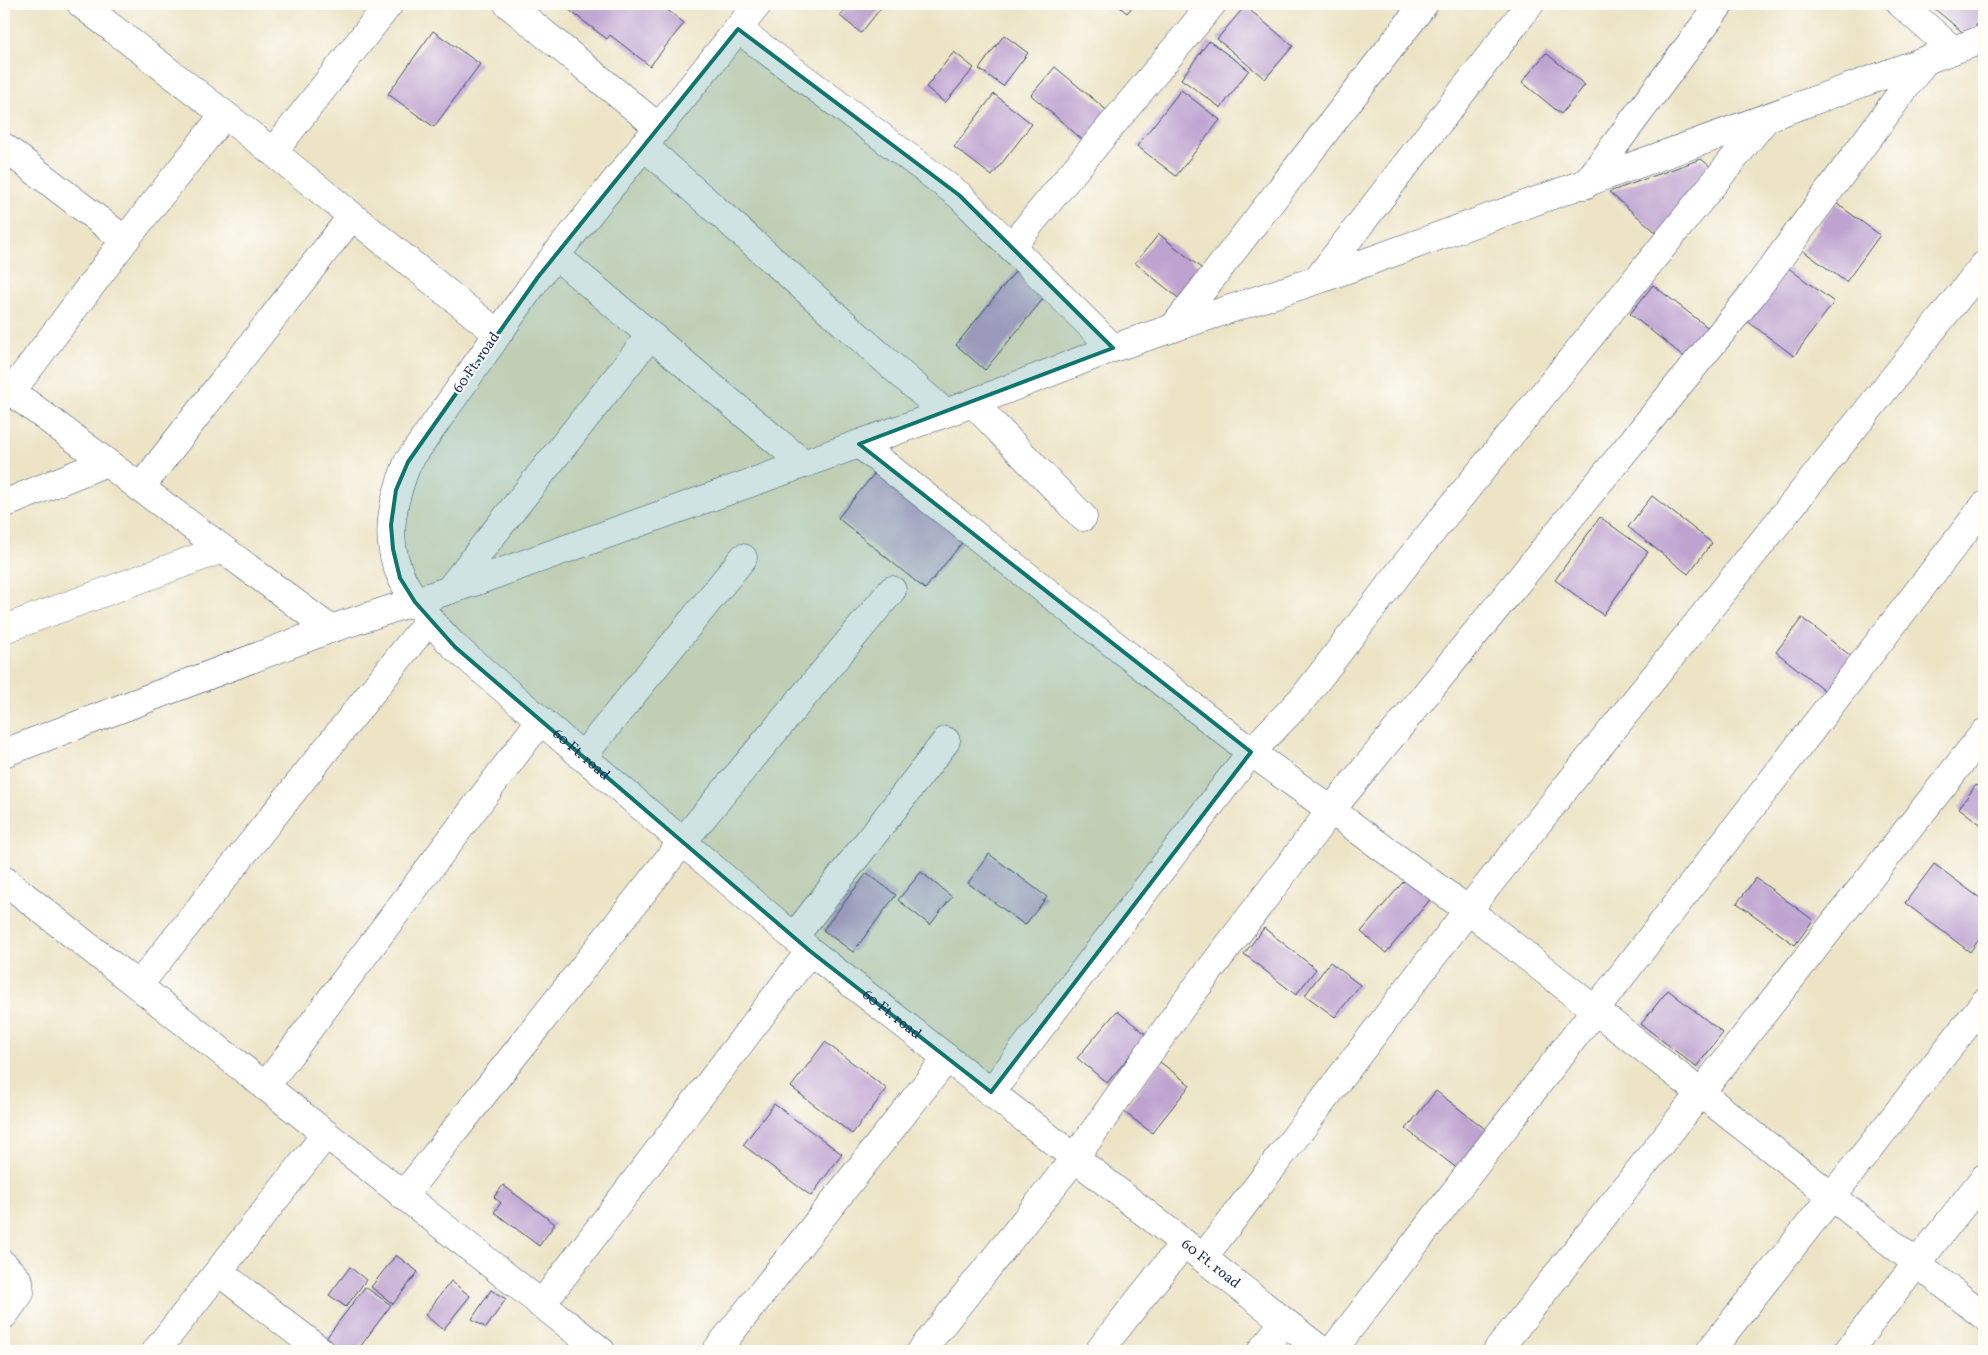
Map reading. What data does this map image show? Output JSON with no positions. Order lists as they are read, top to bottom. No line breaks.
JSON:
{"streets":{"street":["60 Ft. road"]}}
